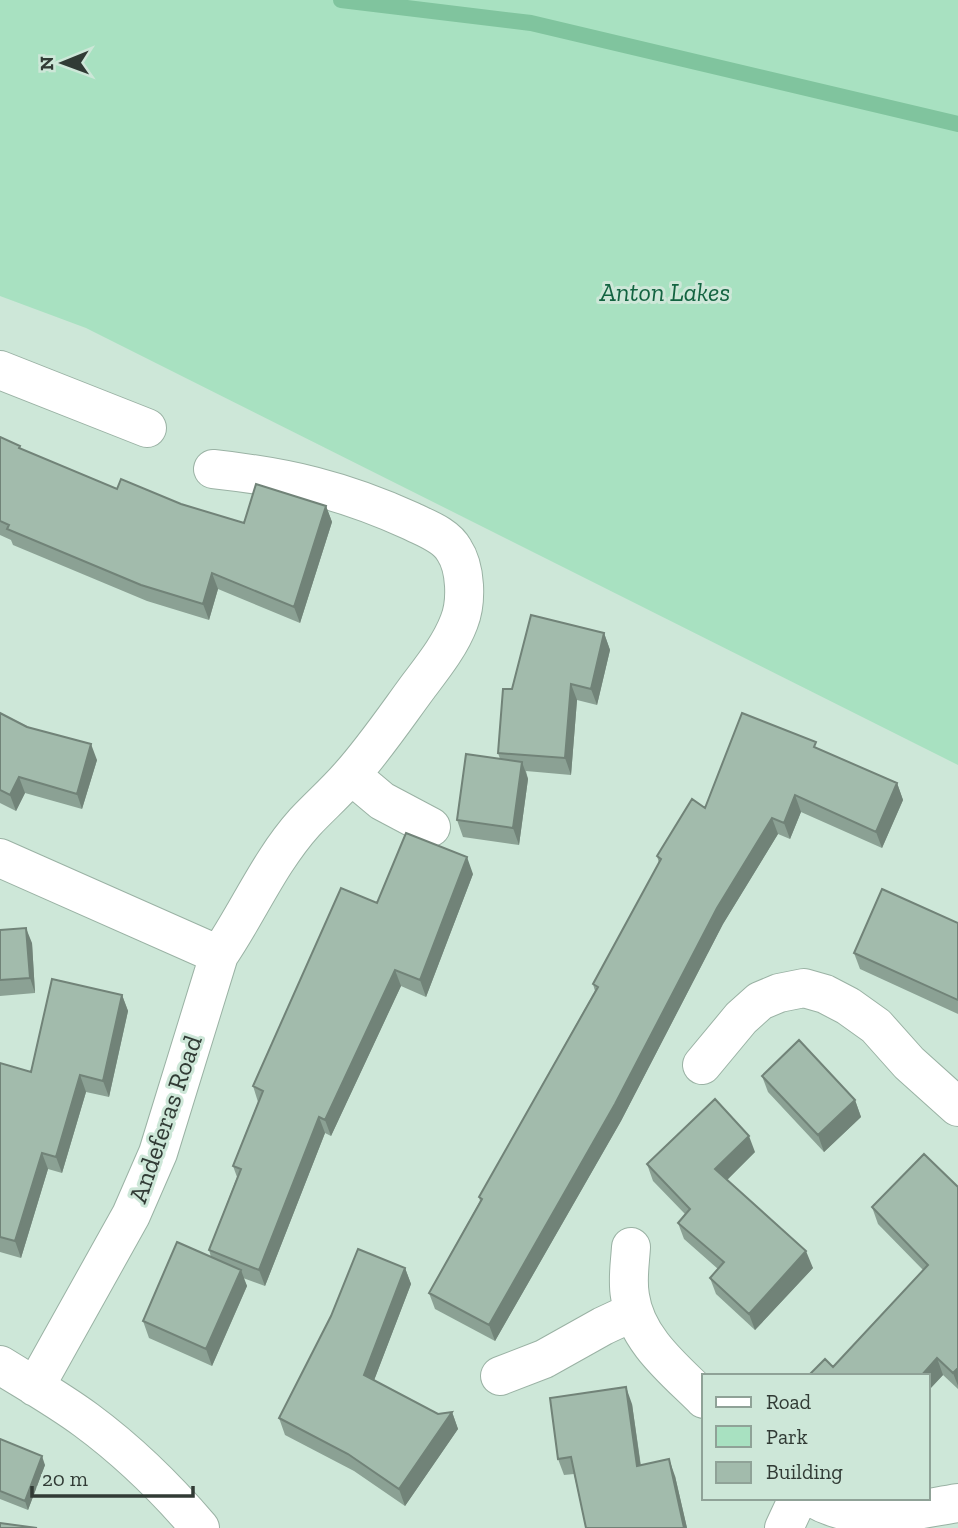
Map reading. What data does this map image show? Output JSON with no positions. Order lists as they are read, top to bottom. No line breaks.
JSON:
{"streets":{"street":["Andeferas Road"]},"parks":["Anton Lakes"],"legend":["Road","Park","Building"],"scale_bar":"20 m","north":"left"}
